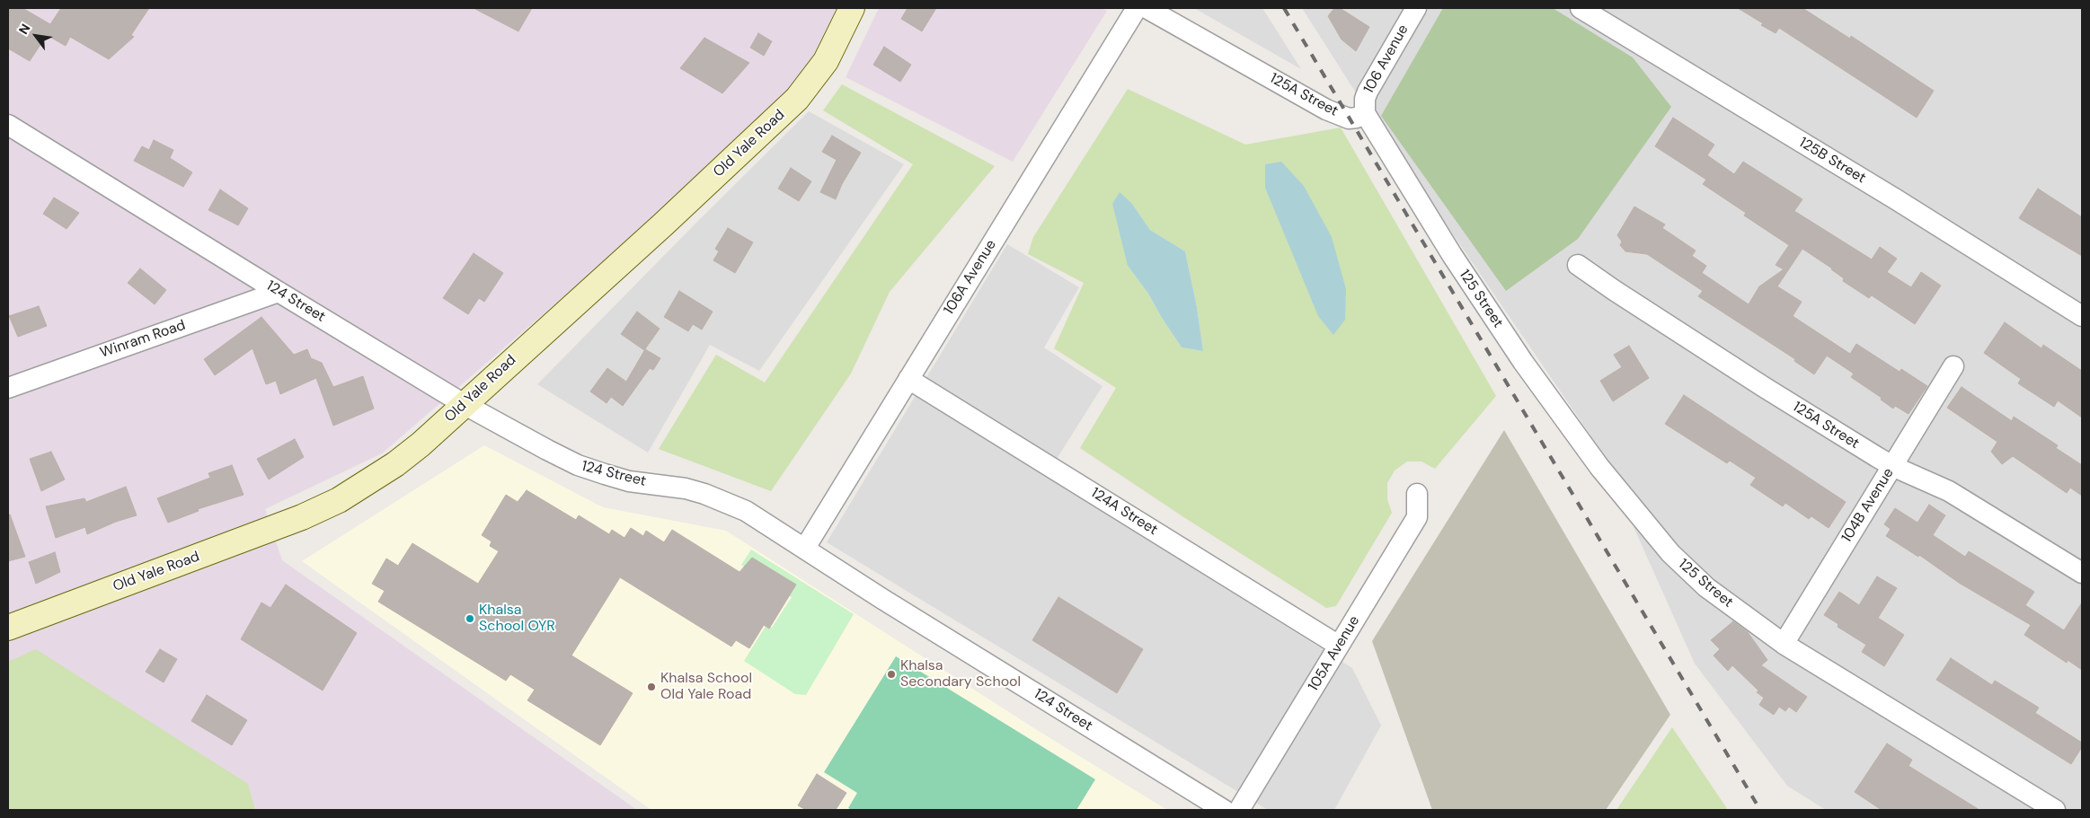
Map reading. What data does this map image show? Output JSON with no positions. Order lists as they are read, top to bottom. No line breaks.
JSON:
{"streets":{"main road":["Old Yale Road"],"street":["106 Avenue","125A Street","125B Street","106A Avenue","125 Street","124 Street","Winram Road","104B Avenue","124A Street","105A Avenue"]},"crossings":[["106 Avenue","125A Street"],["106 Avenue","125 Street"],["125A Street","125 Street"],["125A Street","104B Avenue"],["Old Yale Road","124 Street"],["106A Avenue","124 Street"],["106A Avenue","124A Street"],["125 Street","104B Avenue"],["124 Street","Winram Road"],["124A Street","105A Avenue"]],"places":["Khalsa School OYR","Khalsa Secondary School","Khalsa School Old Yale Road"],"north":"top left"}
